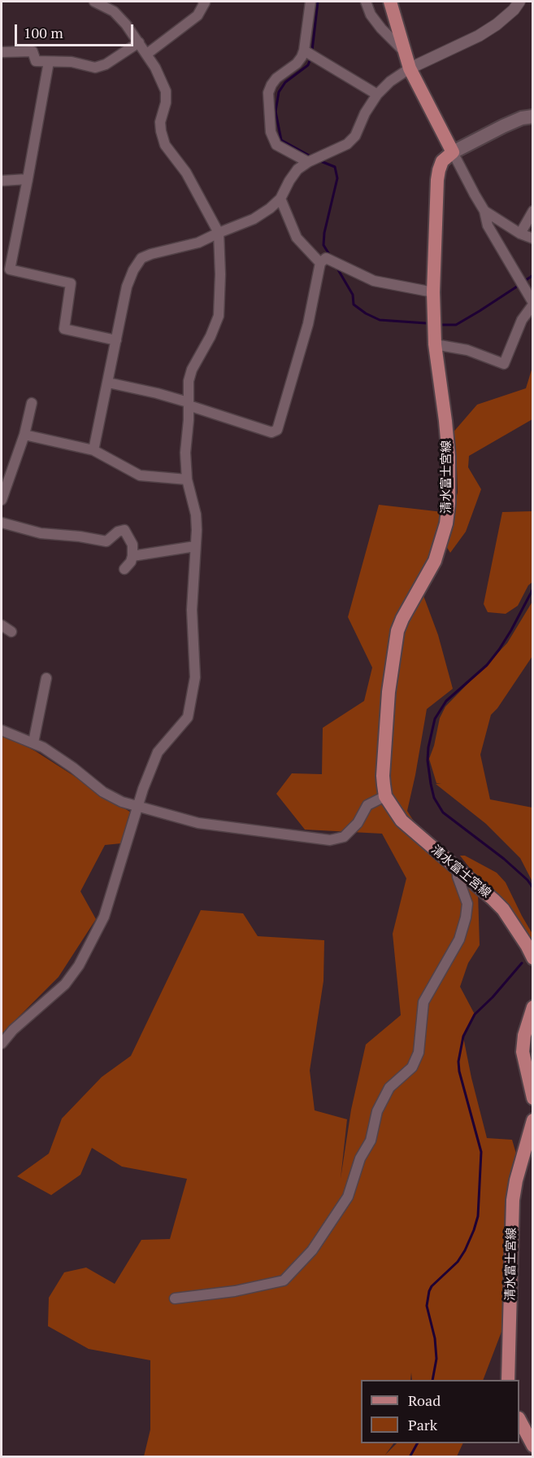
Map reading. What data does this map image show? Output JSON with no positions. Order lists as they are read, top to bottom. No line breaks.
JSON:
{"streets":{"main road":["清水富士宮線"]},"legend":["Road","Park"],"scale_bar":"100 m"}
